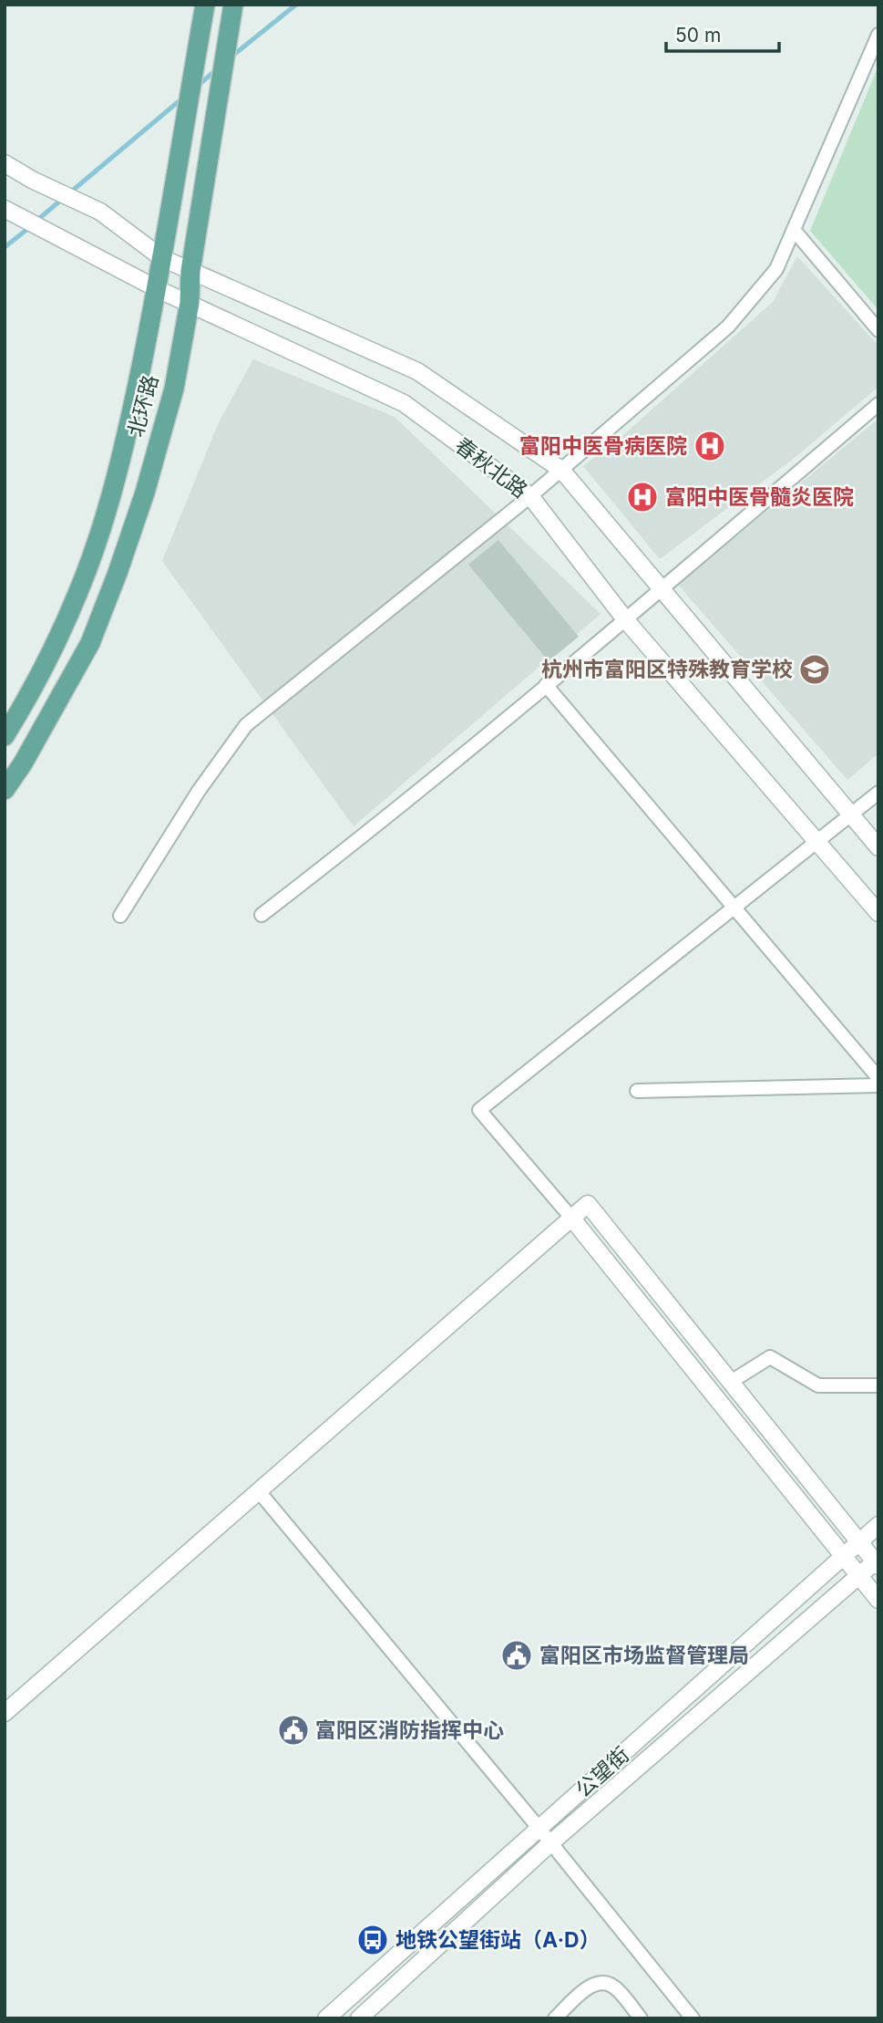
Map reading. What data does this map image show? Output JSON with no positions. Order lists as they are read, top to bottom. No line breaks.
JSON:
{"streets":{"main road":["北环路"],"street":["春秋北路","公望街"]},"crossings":[["北环路","春秋北路"]],"places":{"hospital":["富阳中医骨病医院","富阳中医骨髓炎医院"],"school or university":["杭州市富阳区特殊教育学校"],"public building":["富阳区市场监督管理局","富阳区消防指挥中心"],"bus stop":["地铁公望街站（A·D）"]},"scale_bar":"50 m"}
